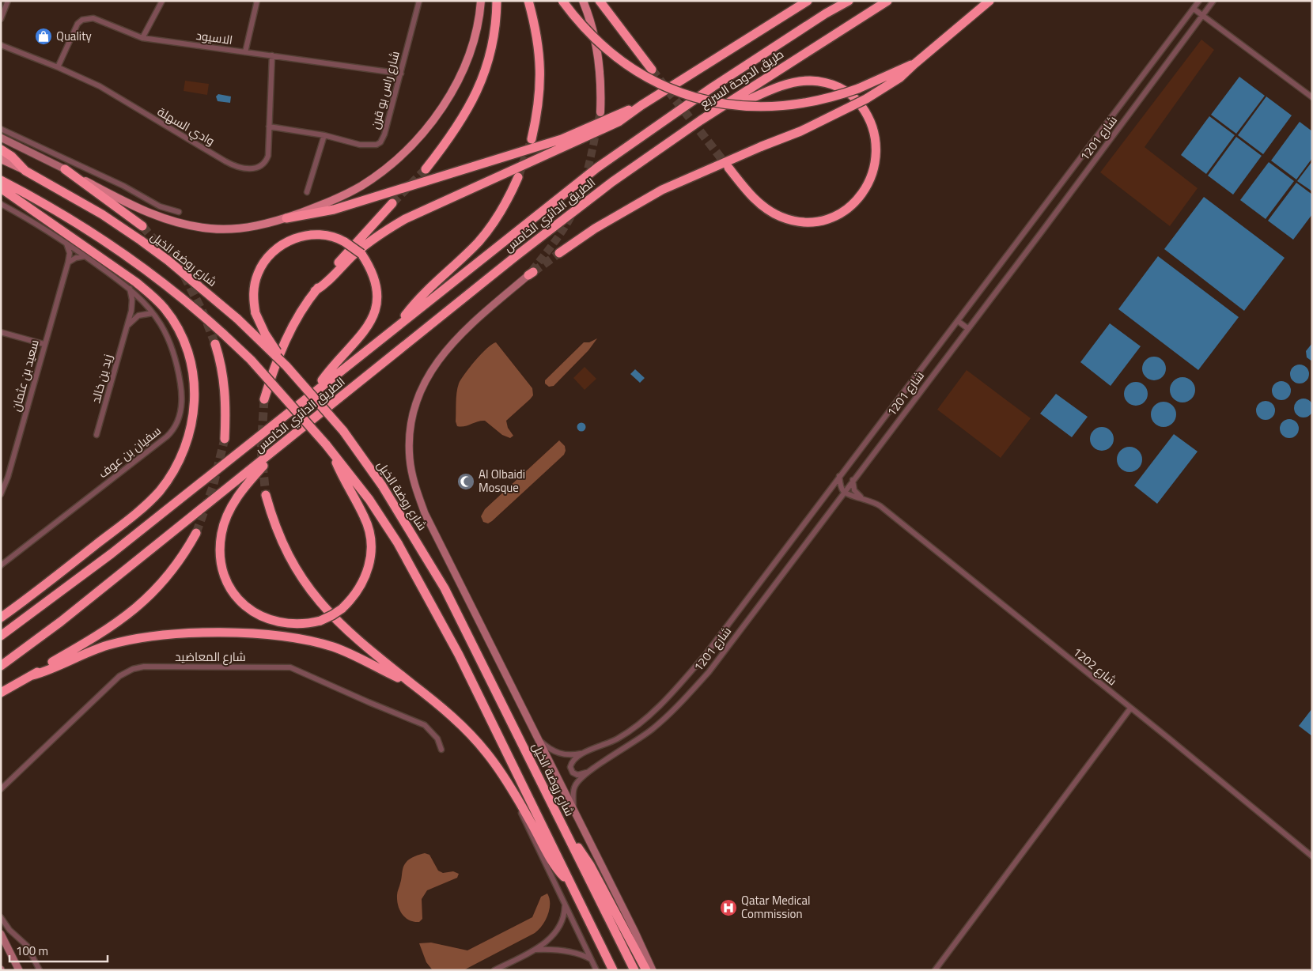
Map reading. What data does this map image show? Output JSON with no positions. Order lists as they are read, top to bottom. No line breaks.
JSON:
{"streets":{"highway":["طريق الدوحة السريع","الطريق الدائري الخامس","شارع روضة الخيل"],"street":["الاسيود","شارع راس بو قرن","وادي السهلة","شارع 1201","سعيد بن عثمان","زيد بن خالد","سفيان بن عوف","شارع المعاضيد","شارع 1202"]},"crossings":[["الاسيود","شارع راس بو قرن"],["الاسيود","وادي السهلة"],["طريق الدوحة السريع","الطريق الدائري الخامس"],["شارع راس بو قرن","وادي السهلة"],["شارع 1201","شارع روضة الخيل"],["شارع 1201","شارع 1202"],["سعيد بن عثمان","سفيان بن عوف"],["زيد بن خالد","سفيان بن عوف"]],"places":{"shop":["Quality"],"mosque":["Al Olbaidi Mosque"],"hospital":["Qatar Medical Commission"]},"scale_bar":"100 m"}
